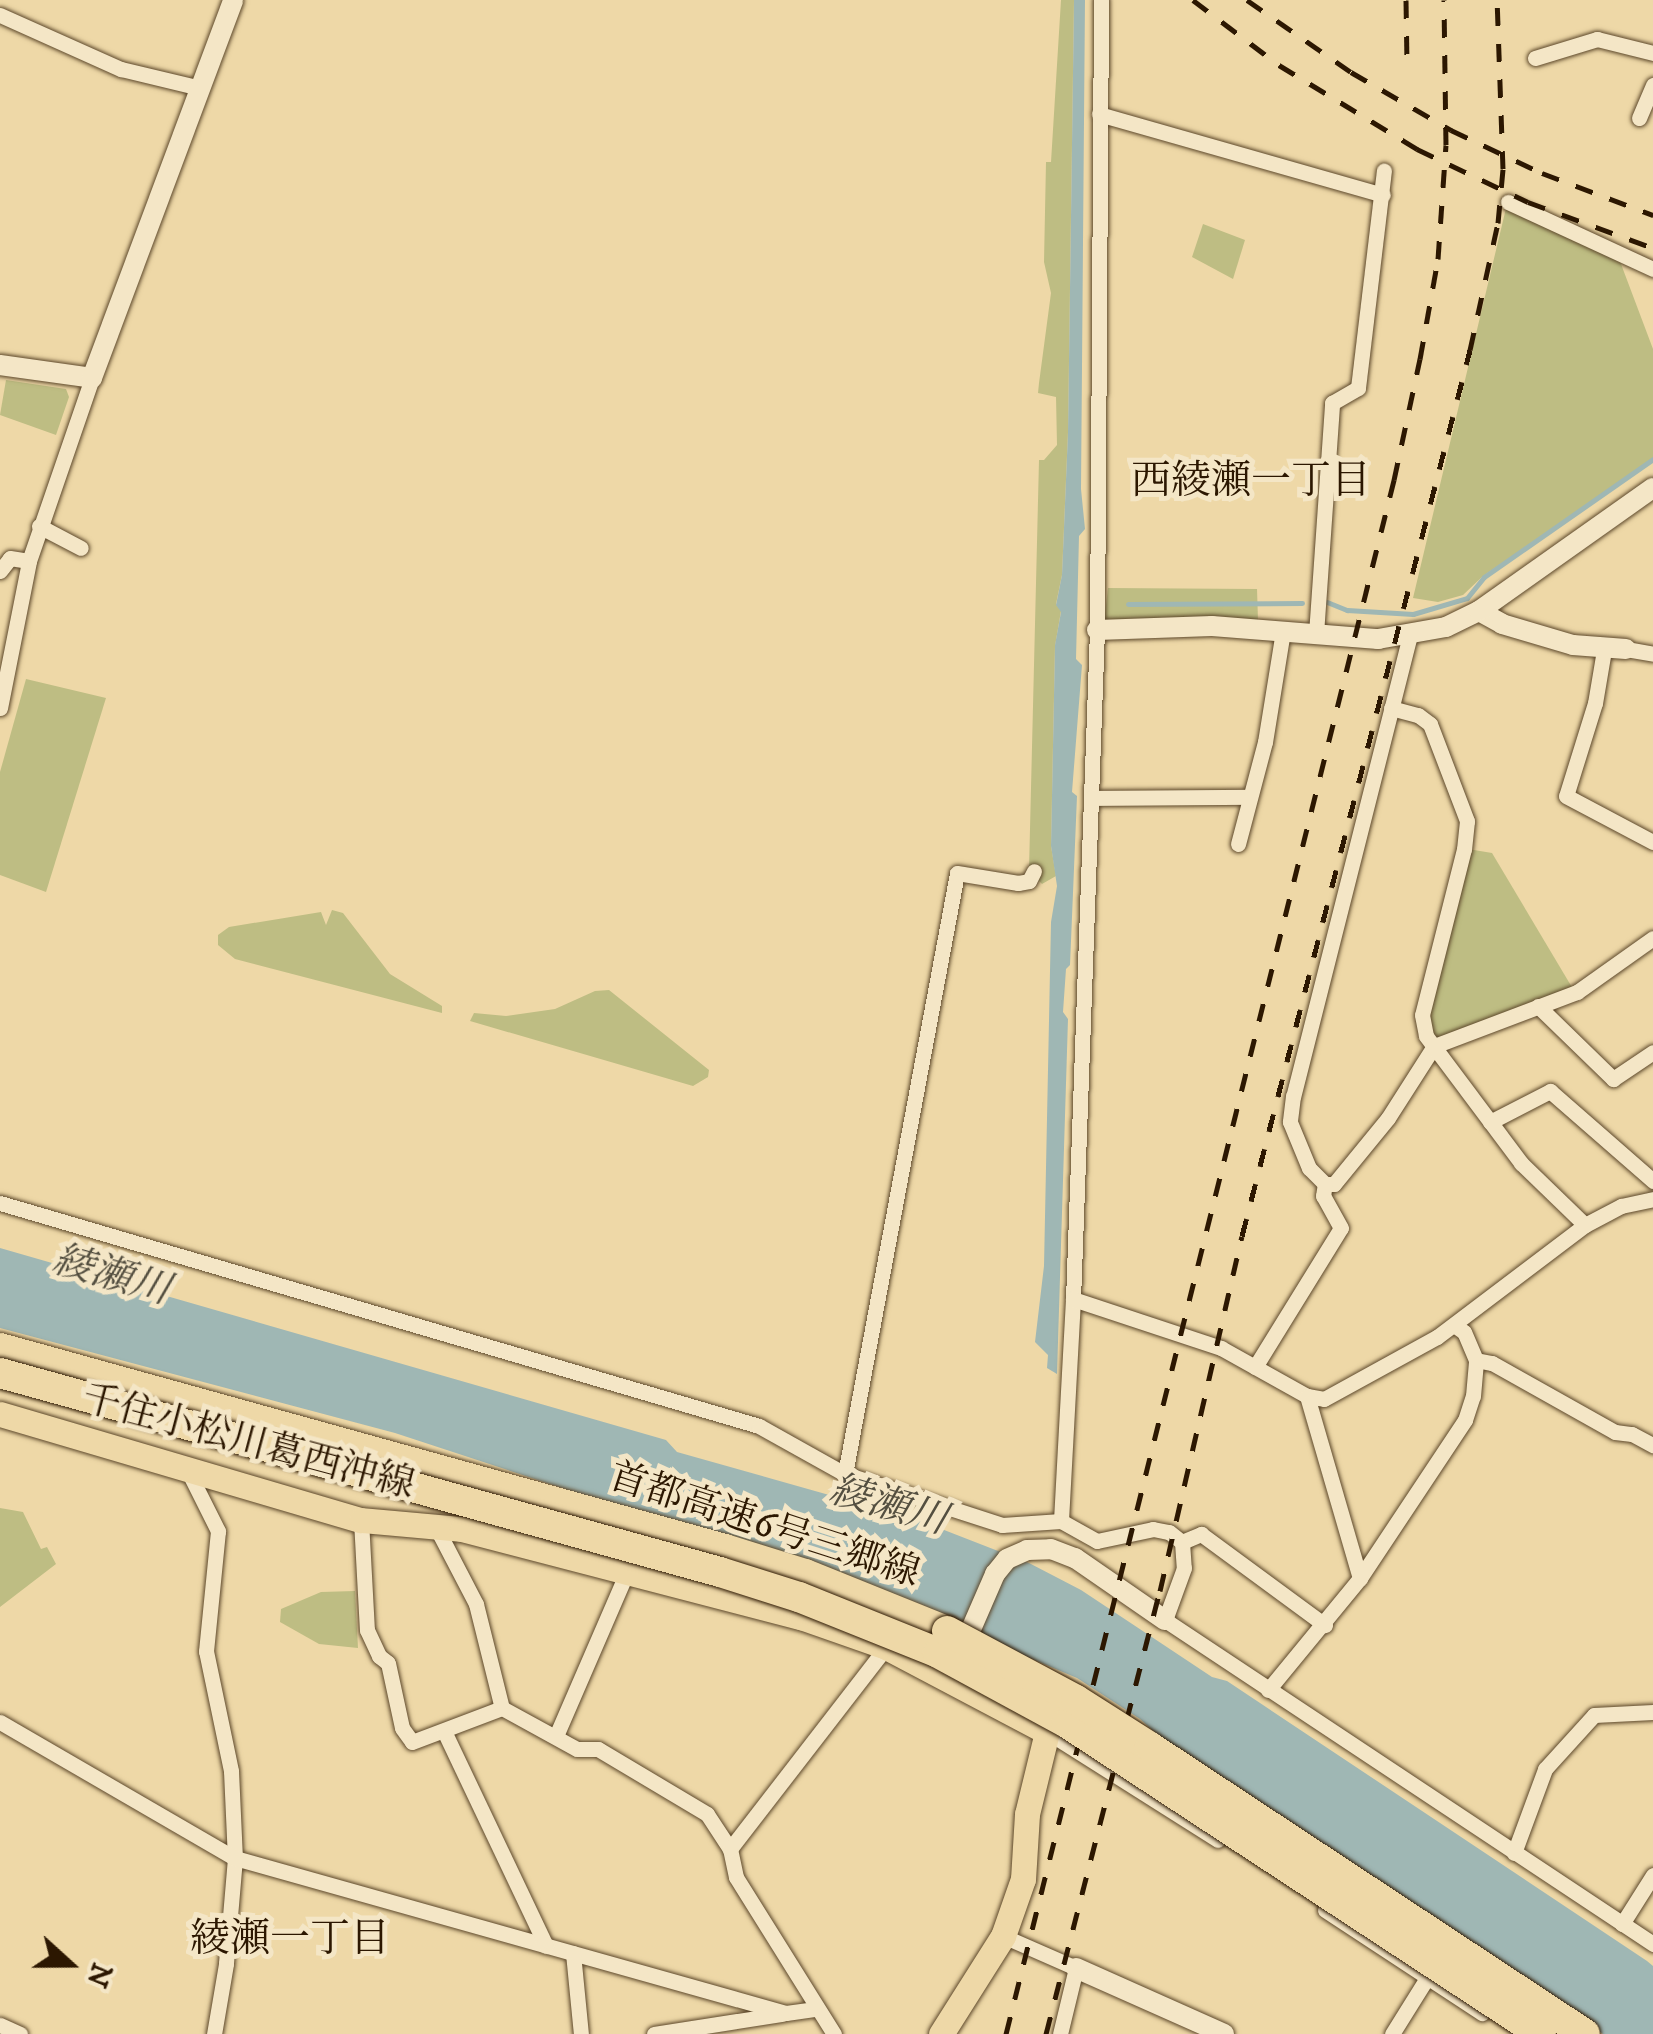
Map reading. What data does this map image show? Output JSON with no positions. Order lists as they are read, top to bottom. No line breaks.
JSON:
{"streets":{"highway":["首都高速6号三郷線"],"main road":["千住小松川葛西沖線"]},"districts":["西綾瀬一丁目","綾瀬一丁目"],"water":["綾瀬川"],"north":"right"}
